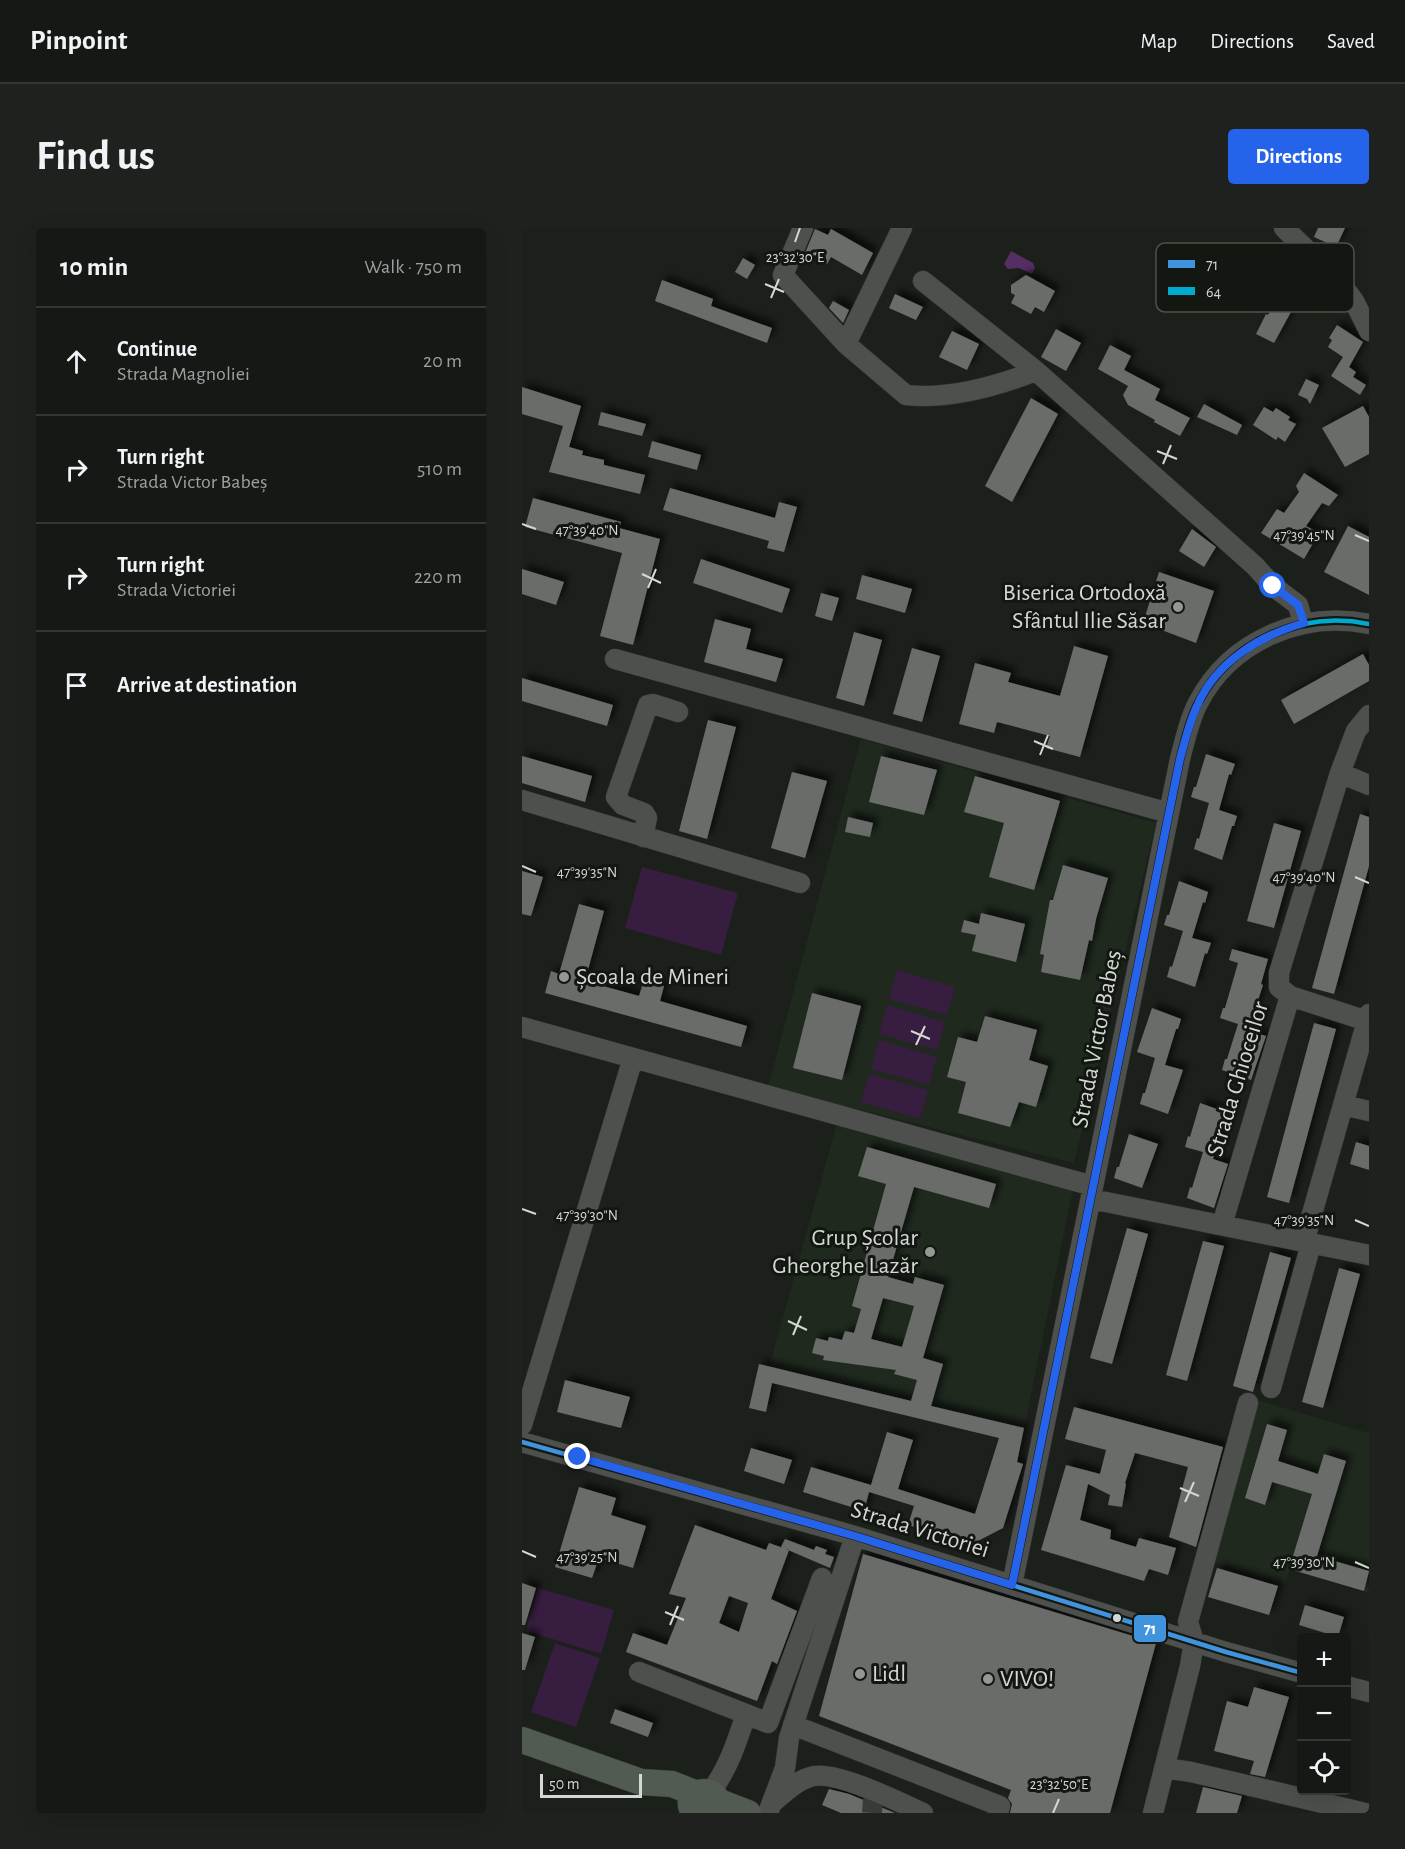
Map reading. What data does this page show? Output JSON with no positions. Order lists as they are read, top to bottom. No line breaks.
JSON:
{"streets":{"street":["Strada Victor Babeș","Strada Ghioceilor","Strada Victoriei"]},"crossings":[["Strada Victor Babeș","Strada Victoriei"]],"places":["Biserica Ortodoxă Sfântul Ilie Săsar","Școala de Mineri","Grup Școlar Gheorghe Lazăr","Lidl","VIVO!"],"lines":["transit line 64","transit line 71"],"legend":["71","64"],"scale_bar":"50 m","page":{"header":"Pinpoint","nav":["Map","Directions","Saved"],"buttons":"Directions","title":"Find us","heading":["10 min","Walk · 750 m"],"list":[["Continue","Strada Magnoliei","20 m"],["Turn right","Strada Victor Babeș","510 m"],["Turn right","Strada Victoriei","220 m"],"Arrive at destination"],"map_buttons":["+","−"],"scale":"50 m"},"coordinates":["23°32'30\"E","47°39'40\"N","47°39'45\"N","47°39'35\"N","47°39'30\"N","47°39'25\"N","23°32'50\"E"]}
